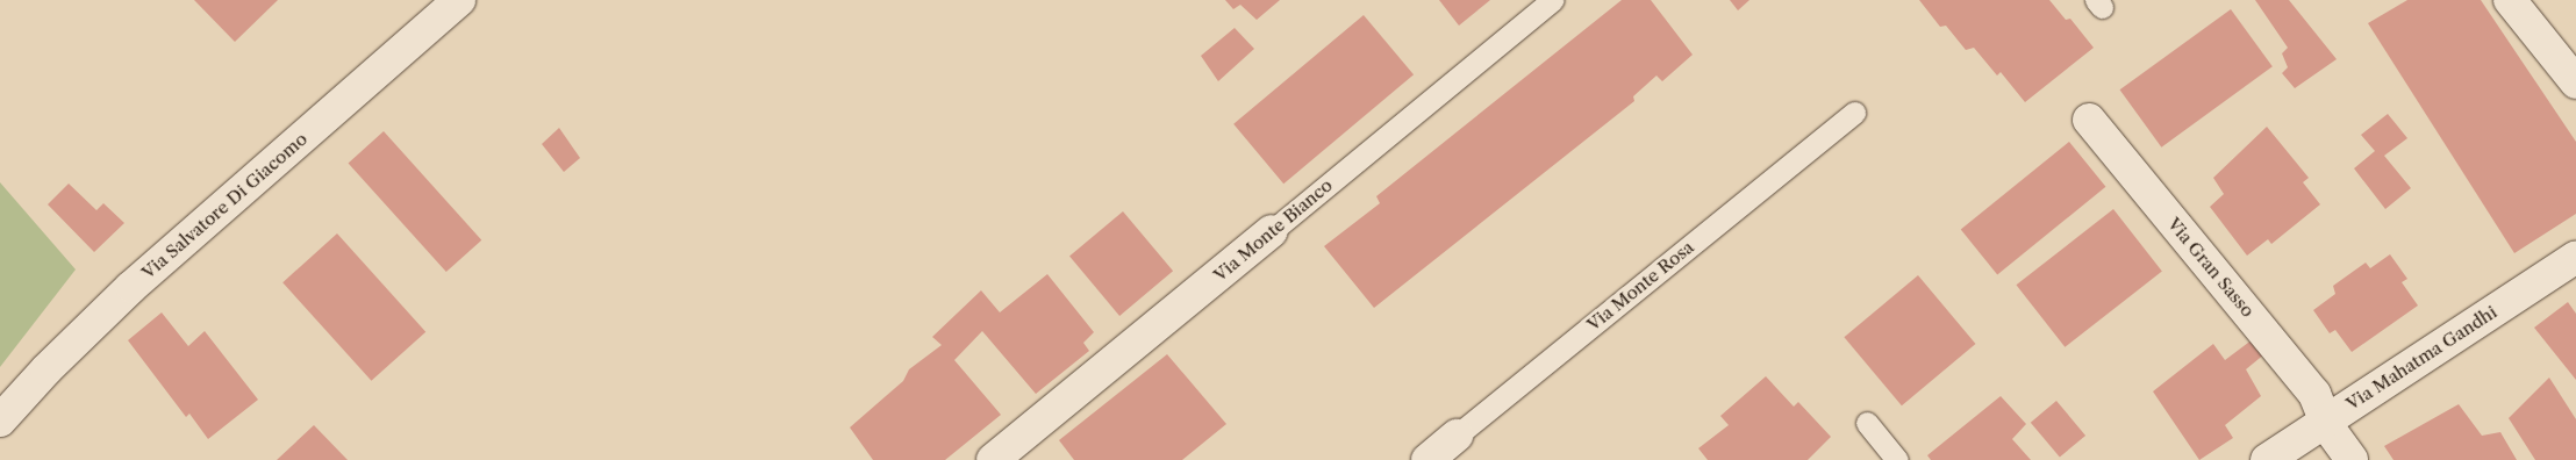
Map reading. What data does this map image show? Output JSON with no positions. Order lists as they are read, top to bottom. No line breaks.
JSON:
{"streets":{"street":["Via Salvatore Di Giacomo","Via Monte Bianco","Via Gran Sasso","Via Monte Rosa","Via Mahatma Gandhi"]},"crossings":[["Via Gran Sasso","Via Mahatma Gandhi"]]}
